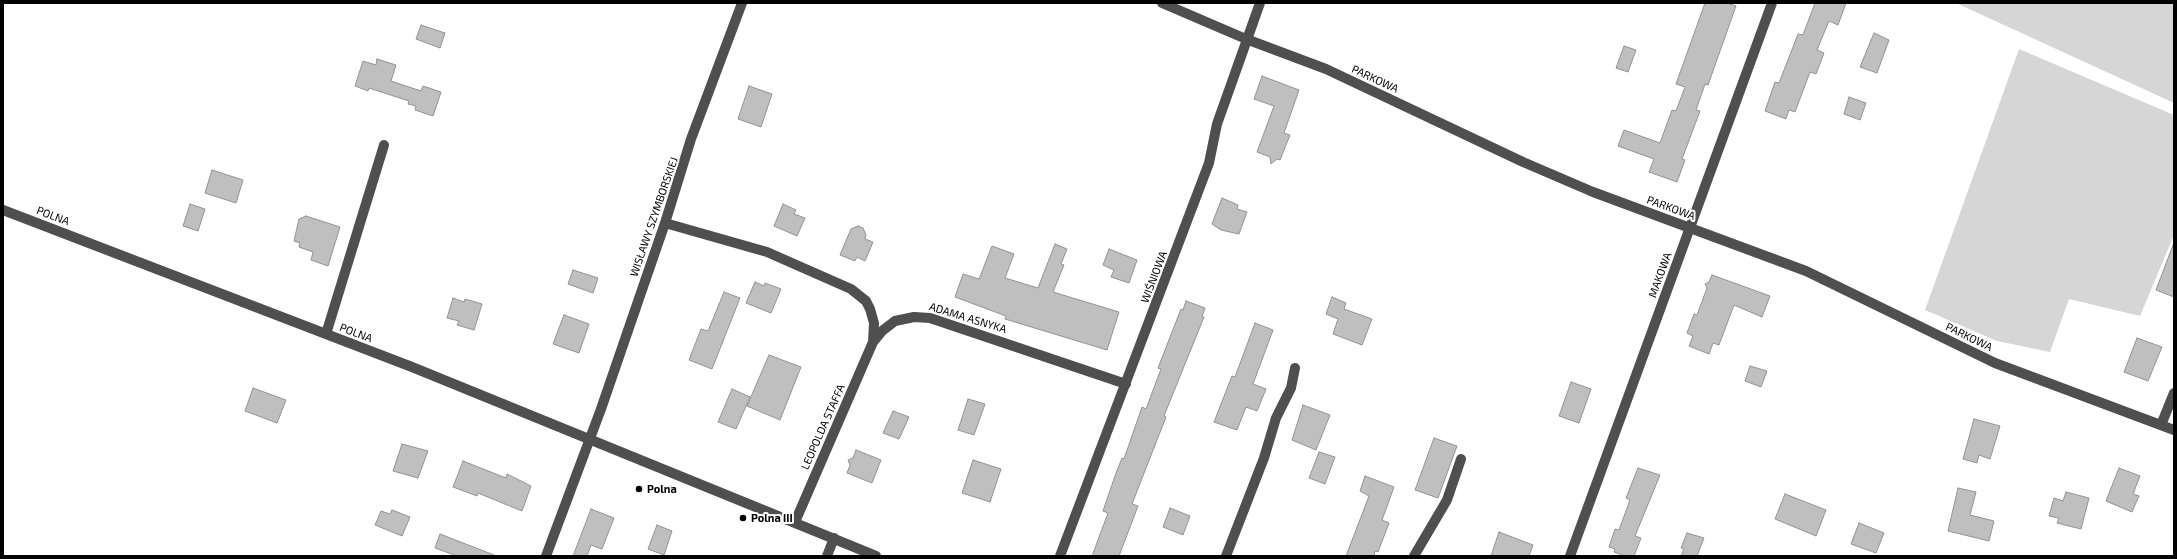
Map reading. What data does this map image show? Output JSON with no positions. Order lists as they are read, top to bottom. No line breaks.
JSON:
{"streets":{"street":["PARKOWA","POLNA","WISŁAWY SZYMBORSKIEJ","MAKOWA","WIŚNIOWA","ADAMA ASNYKA","LEOPOLDA STAFFA"]},"crossings":[["PARKOWA","MAKOWA"],["PARKOWA","WIŚNIOWA"],["POLNA","WISŁAWY SZYMBORSKIEJ"],["POLNA","LEOPOLDA STAFFA"],["WIŚNIOWA","ADAMA ASNYKA"],["ADAMA ASNYKA","LEOPOLDA STAFFA"]],"places":["Polna","Polna III"]}
